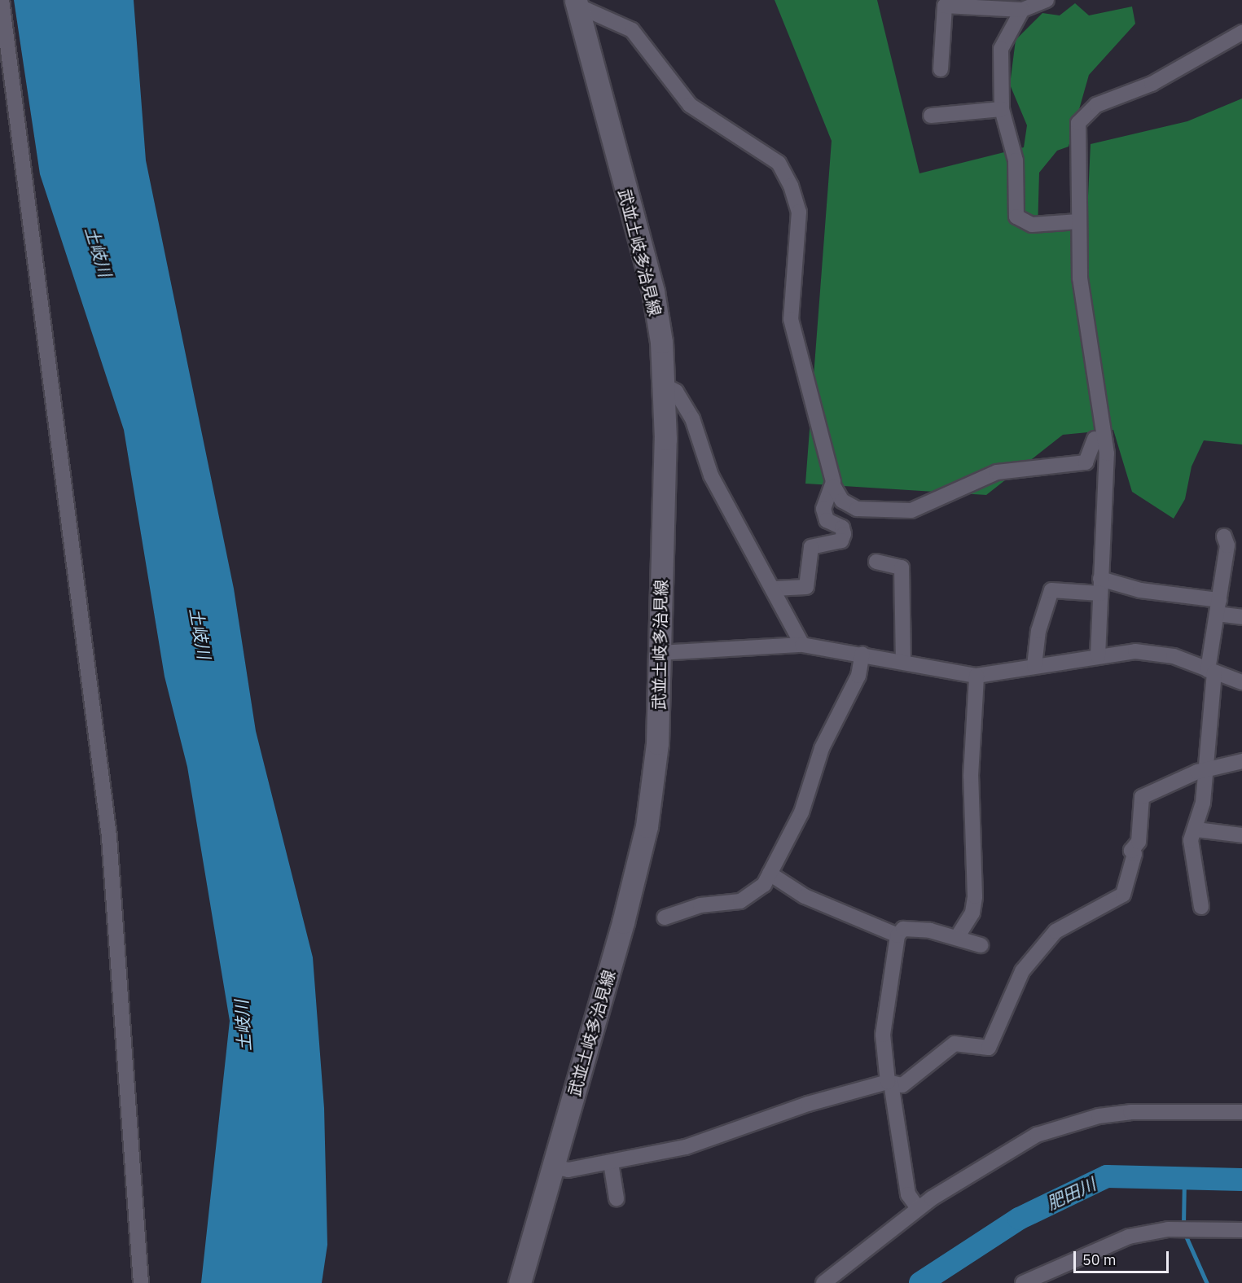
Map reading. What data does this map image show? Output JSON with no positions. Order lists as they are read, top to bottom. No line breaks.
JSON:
{"streets":{"main road":["武並土岐多治見線"]},"water":["土岐川","肥田川"],"scale_bar":"50 m"}
